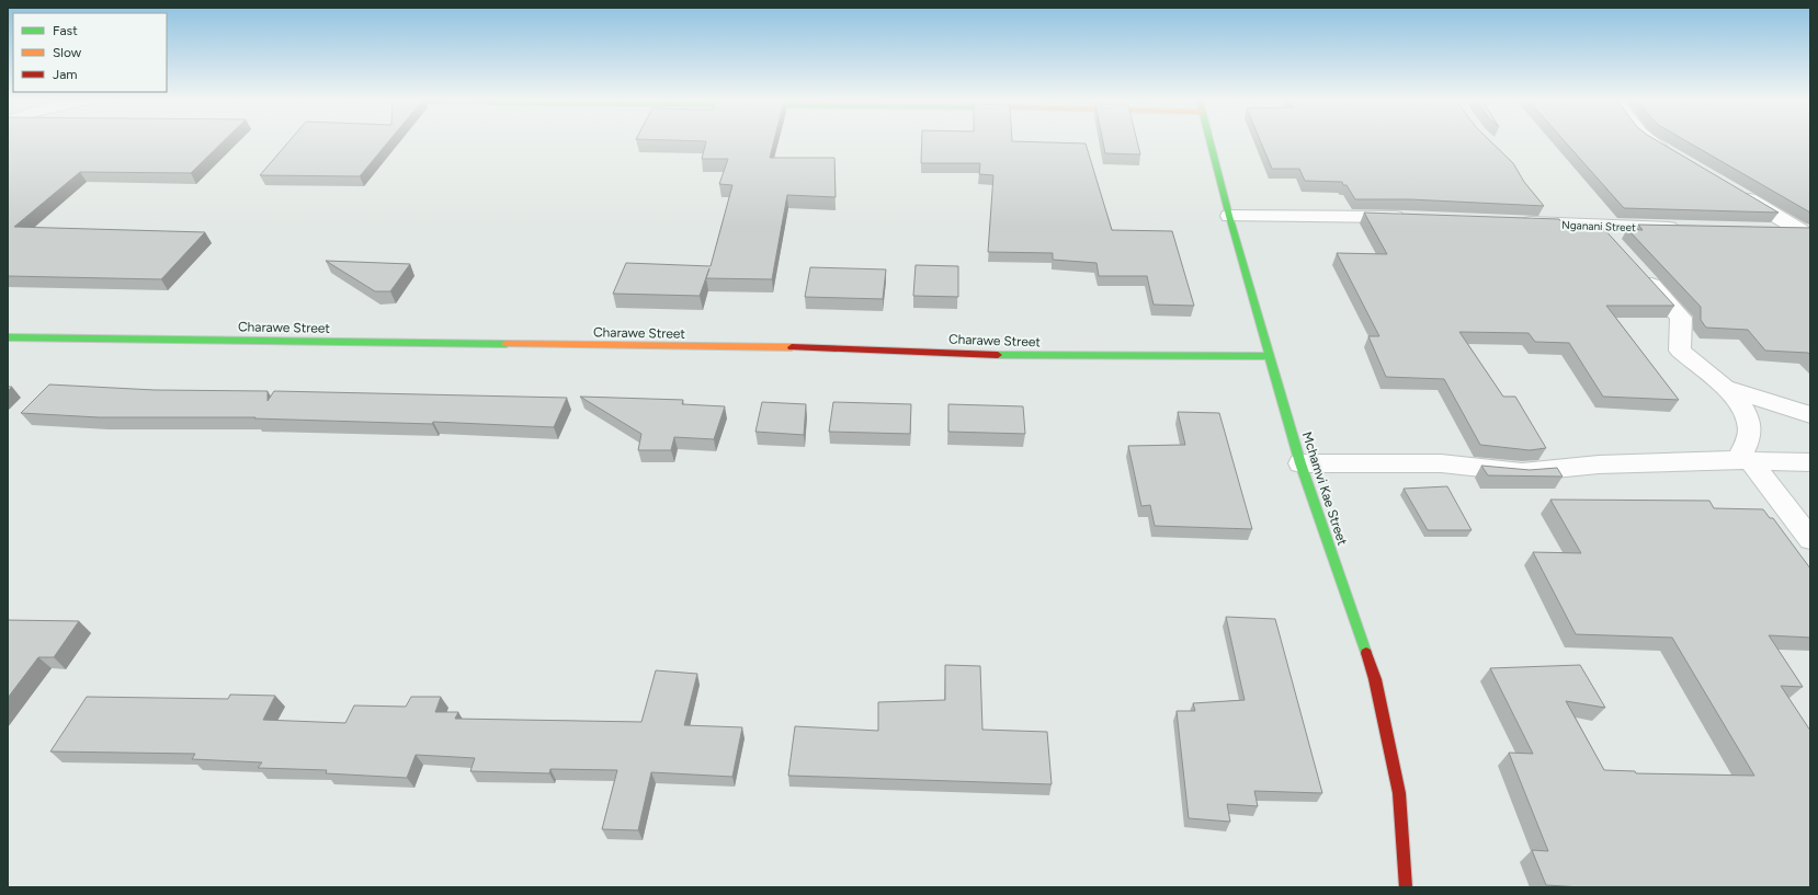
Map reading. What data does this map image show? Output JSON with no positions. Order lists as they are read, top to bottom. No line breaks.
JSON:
{"streets":{"street":["Nganani Street","Charawe Street","Mchamvi Kae Street"]},"crossings":[["Charawe Street","Mchamvi Kae Street"]],"legend":["Fast","Slow","Jam"]}
